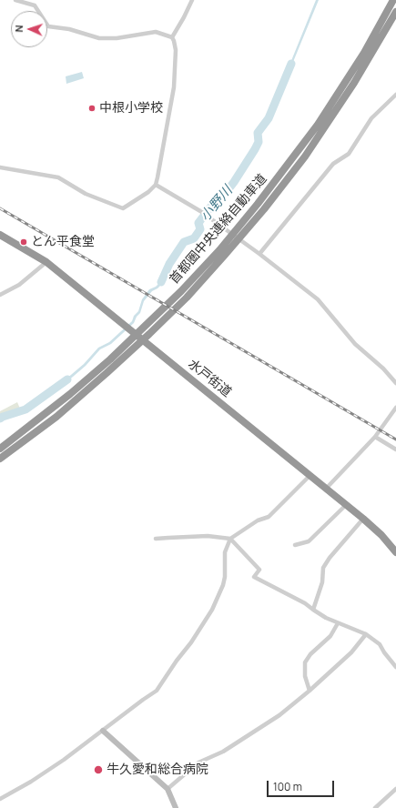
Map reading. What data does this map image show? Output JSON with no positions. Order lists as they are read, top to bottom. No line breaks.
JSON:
{"streets":{"highway":["首都圏中央連絡自動車道","水戸街道"]},"water":["小野川"],"places":["中根小学校","とん平食堂","牛久愛和総合病院"],"scale_bar":"100 m","north":"left"}
